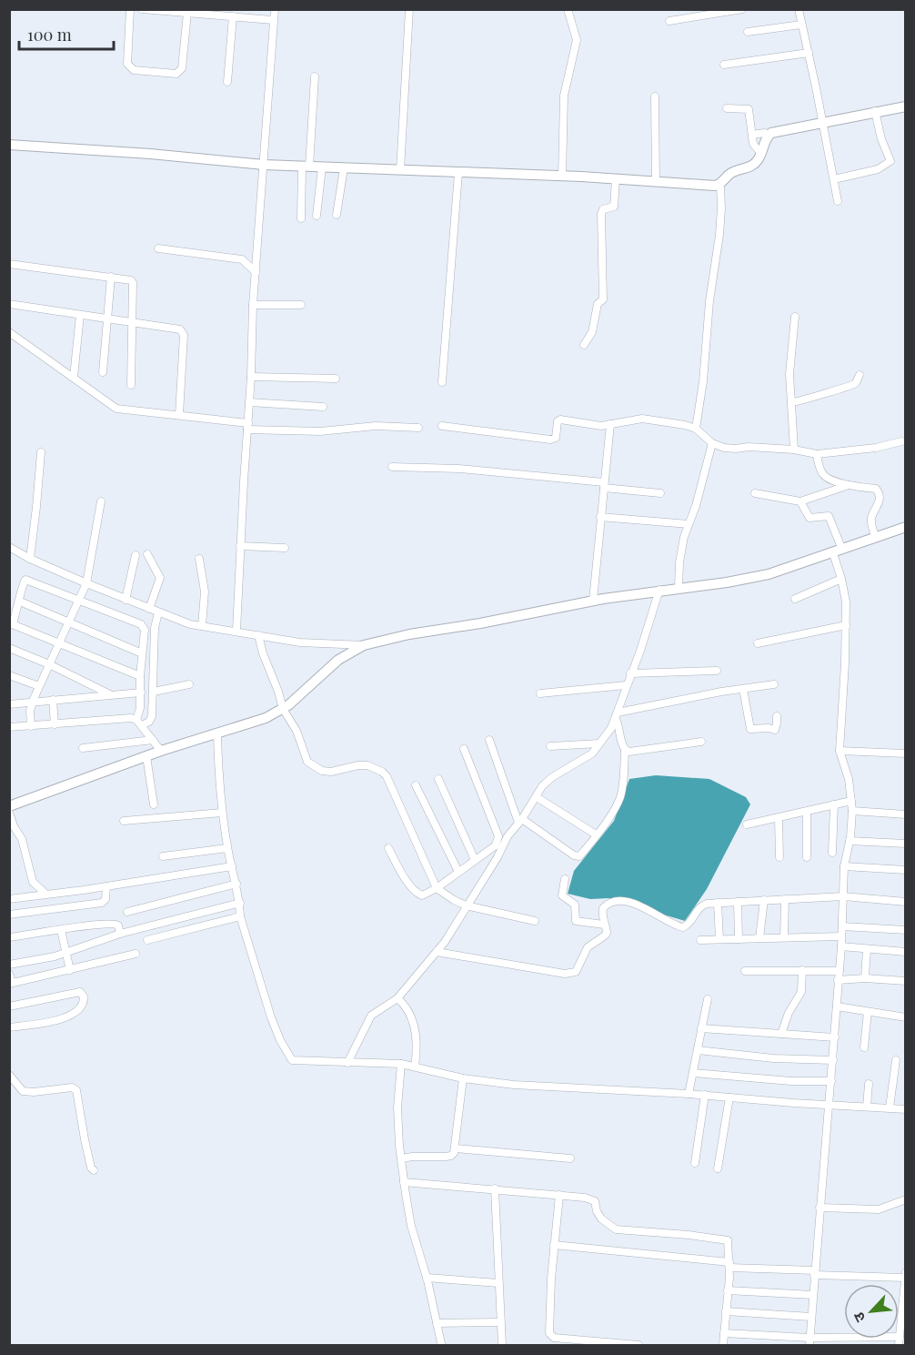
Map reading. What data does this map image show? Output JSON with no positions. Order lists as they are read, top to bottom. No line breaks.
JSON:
{"scale_bar":"100 m","north":"bottom left"}
